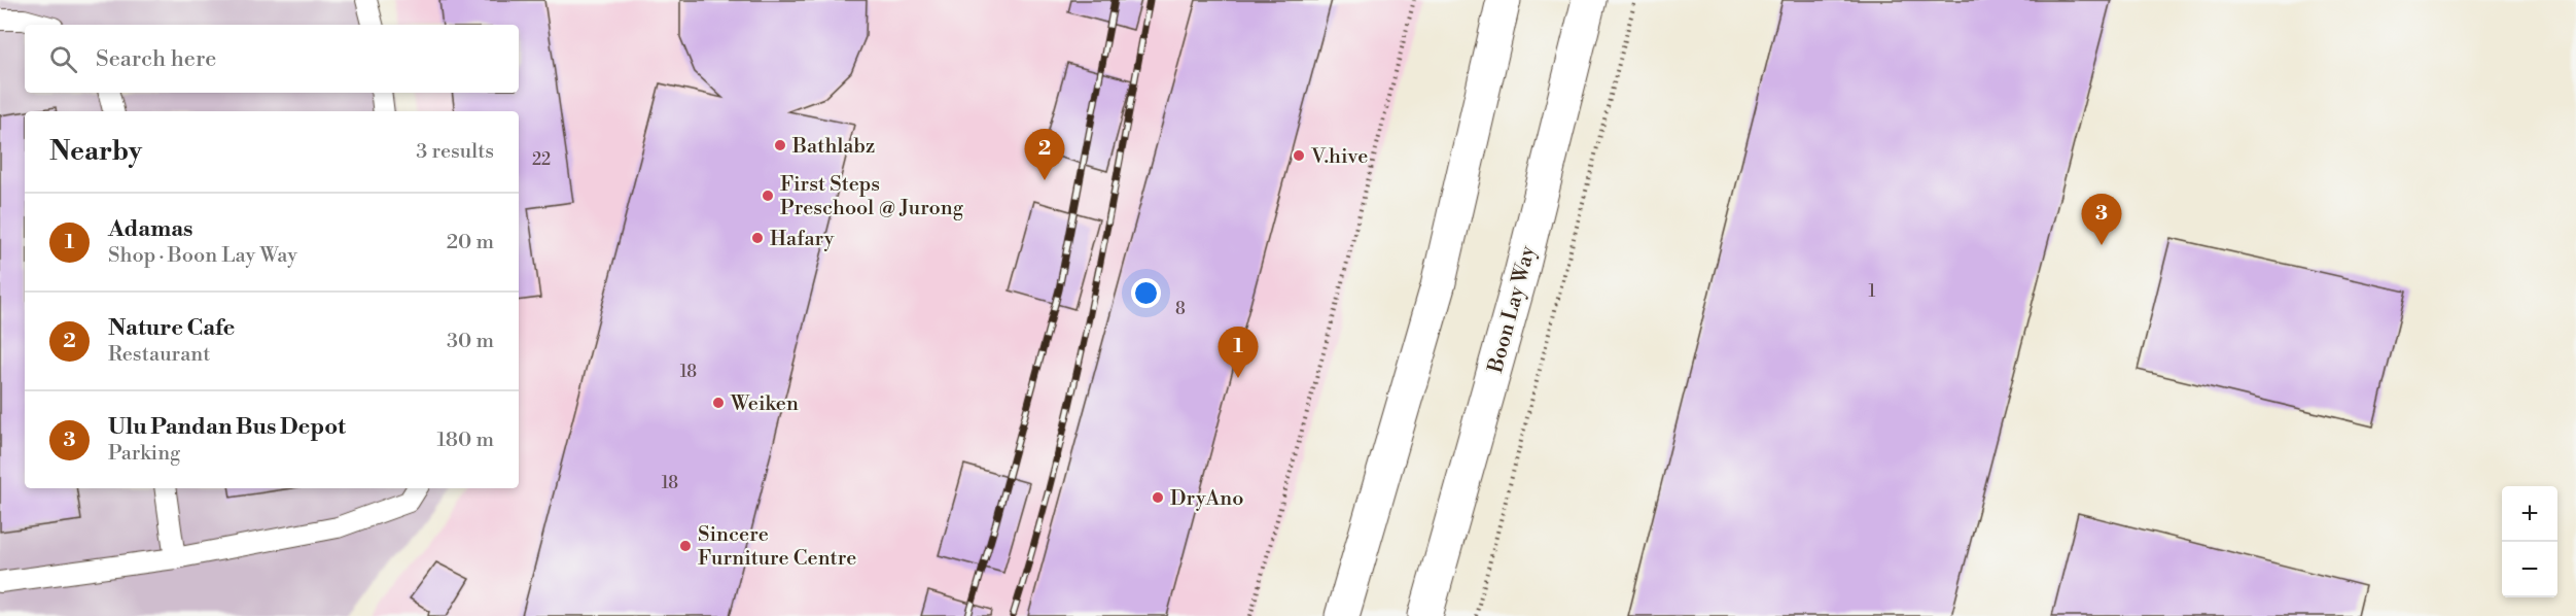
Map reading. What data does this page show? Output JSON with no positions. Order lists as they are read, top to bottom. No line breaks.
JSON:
{"streets":{"main road":["Boon Lay Way"]},"places":["Bathlabz","V.hive","First Steps Preschool @ Jurong","Hafary","Weiken","DryAno","Sincere Furniture Centre"],"house_numbers":["22","1","8","18","18"],"page":{"search":"Search here","heading":["Nearby","3 results"],"pins":["2","3","1"],"list":[{"mark":"1","name":"Adamas","note":"Shop · Boon Lay Way","value":"20 m"},{"mark":"2","name":"Nature Cafe","note":"Restaurant","value":"30 m"},{"mark":"3","name":"Ulu Pandan Bus Depot","note":"Parking","value":"180 m"}],"map_buttons":["+","−"]}}
